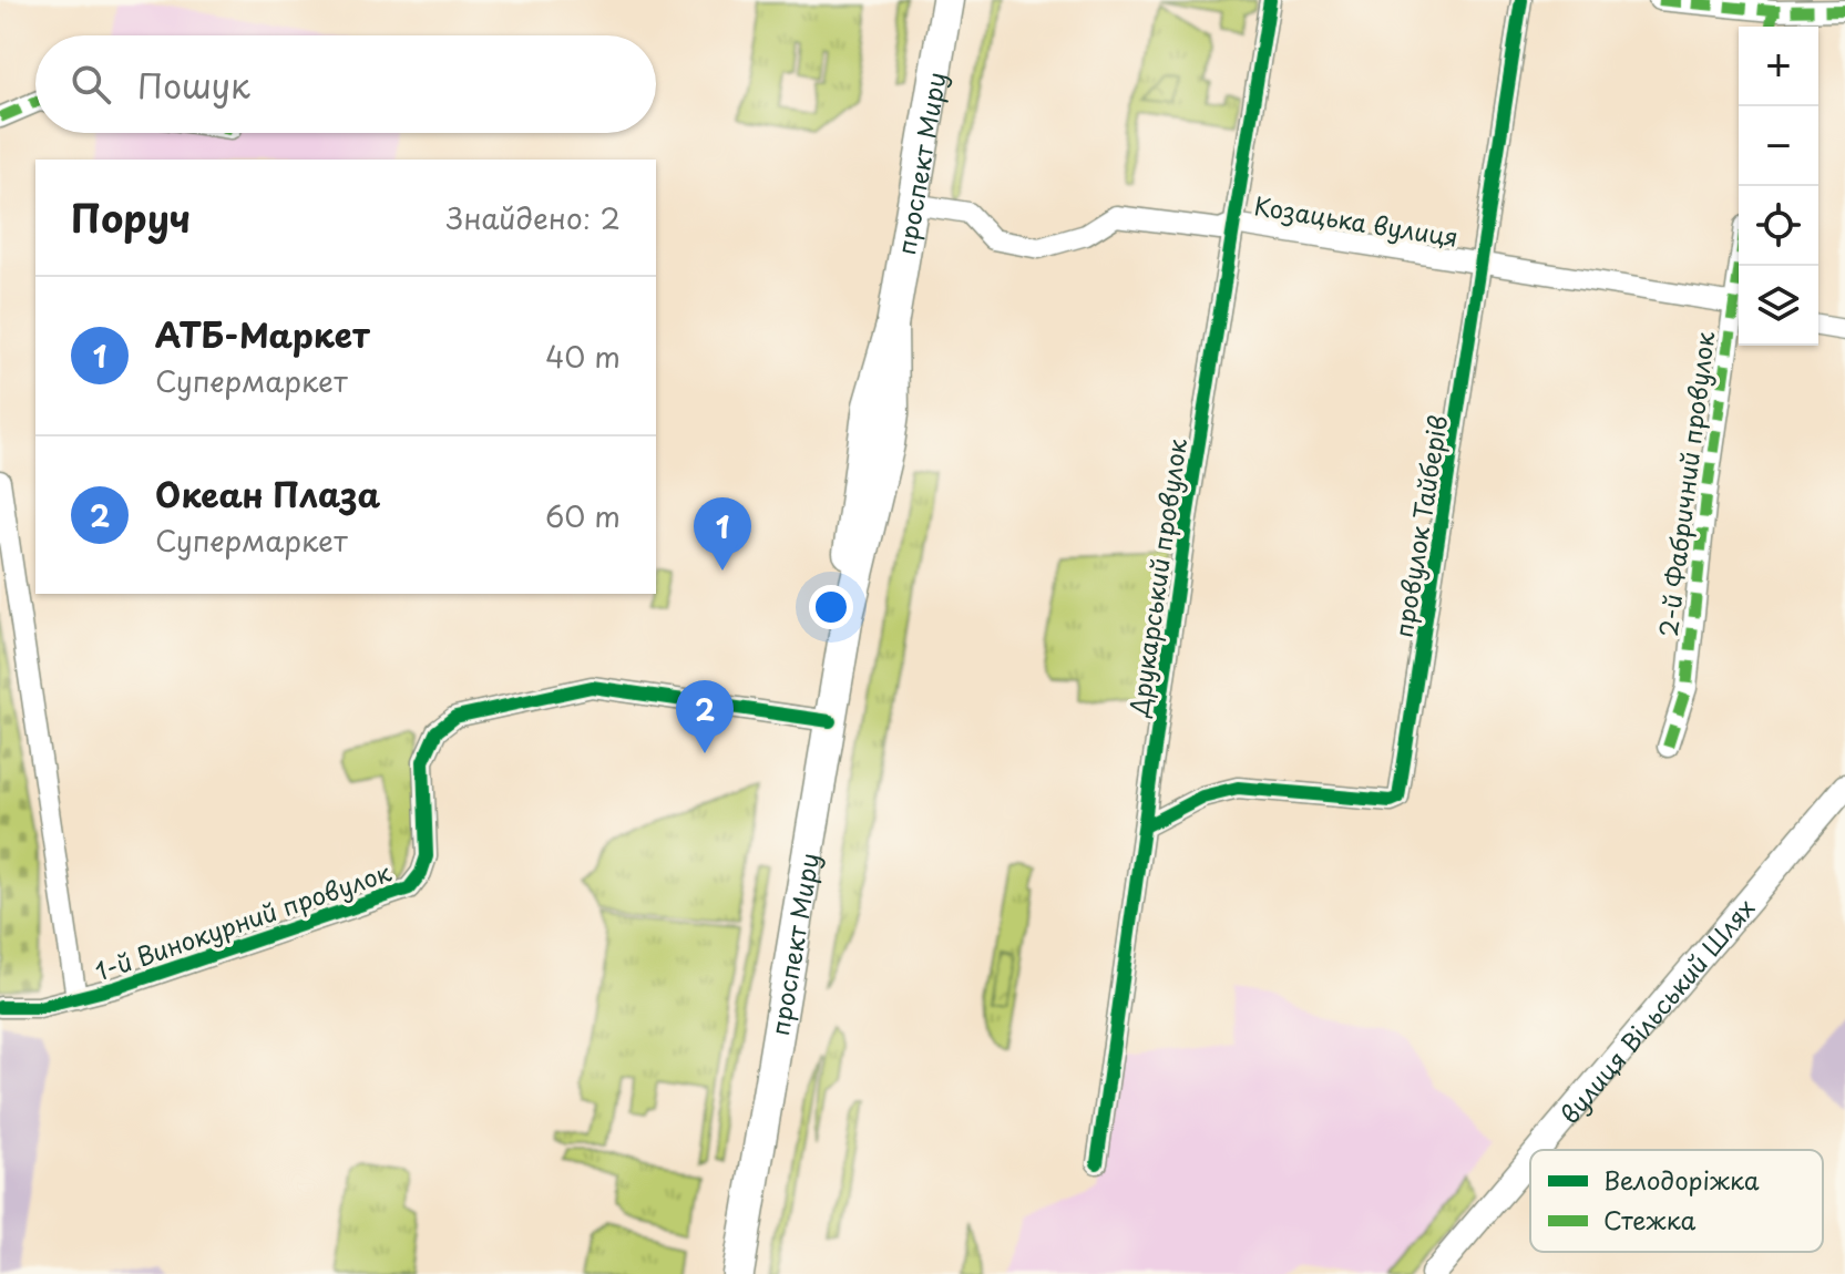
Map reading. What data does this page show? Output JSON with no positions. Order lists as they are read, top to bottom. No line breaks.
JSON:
{"streets":{"main road":["проспект Миру"],"street":["Козацька вулиця","2-й Фабричний провулок","провулок Тайберів","Друкарський провулок","1-й Винокурний провулок","вулиця Вільський Шлях"]},"crossings":[["проспект Миру","Козацька вулиця"],["проспект Миру","1-й Винокурний провулок"],["Козацька вулиця","провулок Тайберів"],["Козацька вулиця","Друкарський провулок"],["провулок Тайберів","Друкарський провулок"]],"legend":["Велодоріжка","Стежка"],"page":{"map_buttons":["+","−"],"search":"Пошук","heading":["Поруч","Знайдено: 2"],"list":[{"mark":"1","name":"АТБ-Маркет","note":"Супермаркет","value":"40 m"},{"mark":"2","name":"Океан Плаза","note":"Супермаркет","value":"60 m"}],"pins":["1","2"]}}
